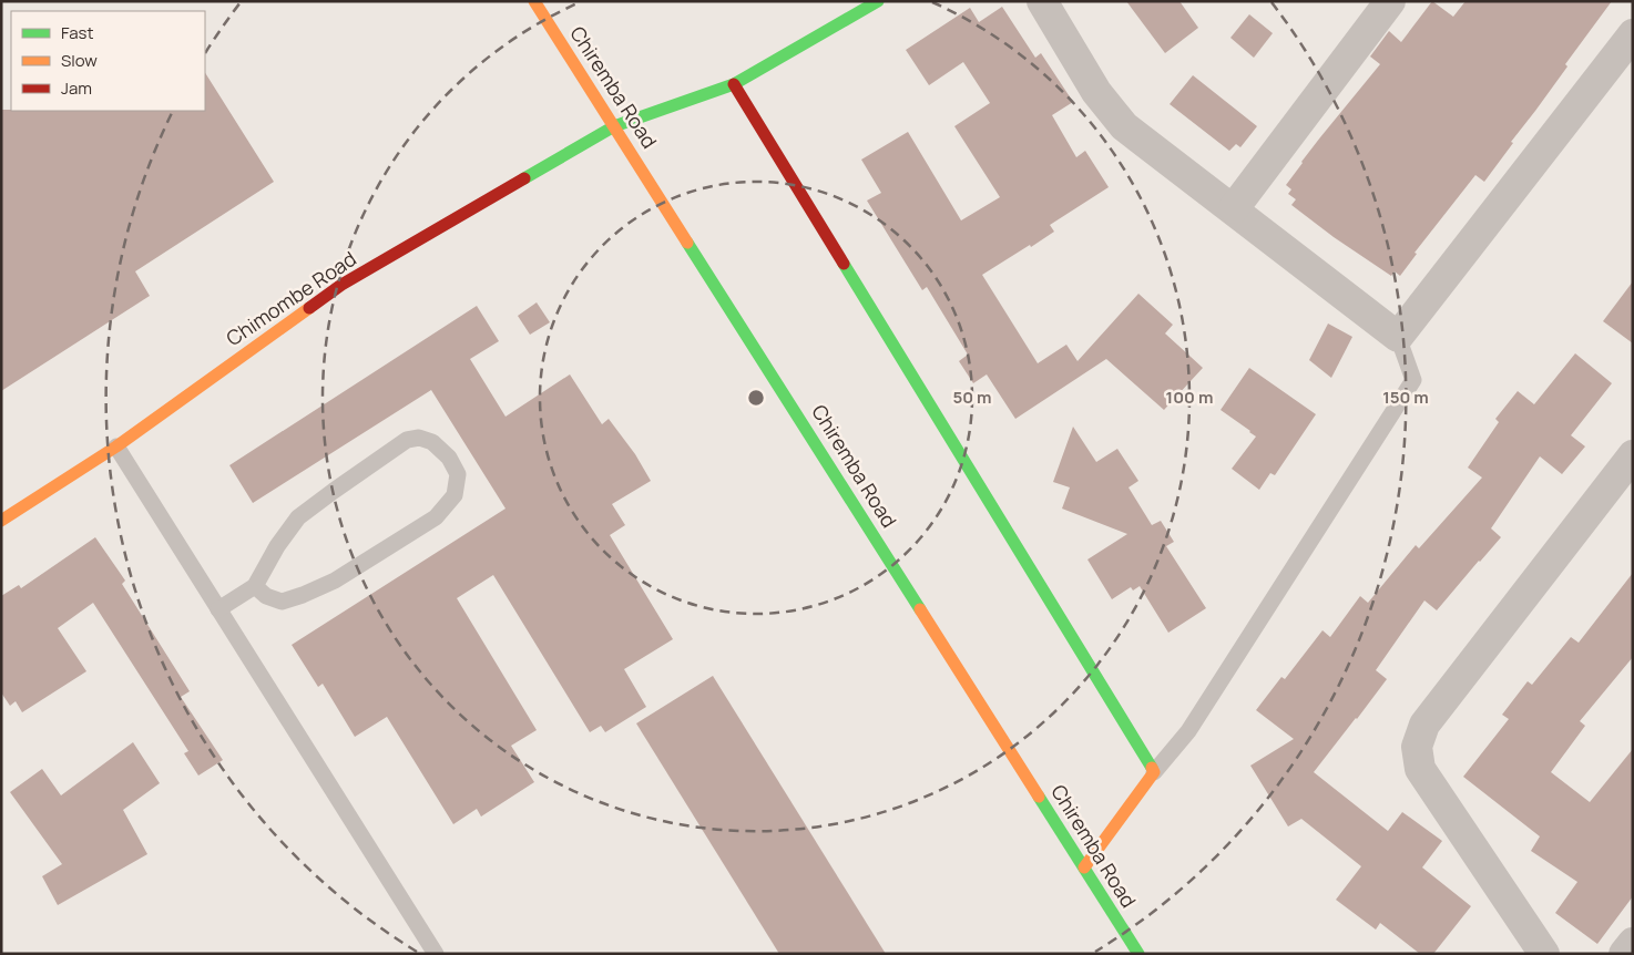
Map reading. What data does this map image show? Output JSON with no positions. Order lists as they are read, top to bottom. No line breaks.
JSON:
{"streets":{"street":["Chiremba Road","Chimombe Road"]},"crossings":[["Chiremba Road","Chimombe Road"]],"legend":["Fast","Slow","Jam"],"rings":["50 m","100 m","150 m"]}
